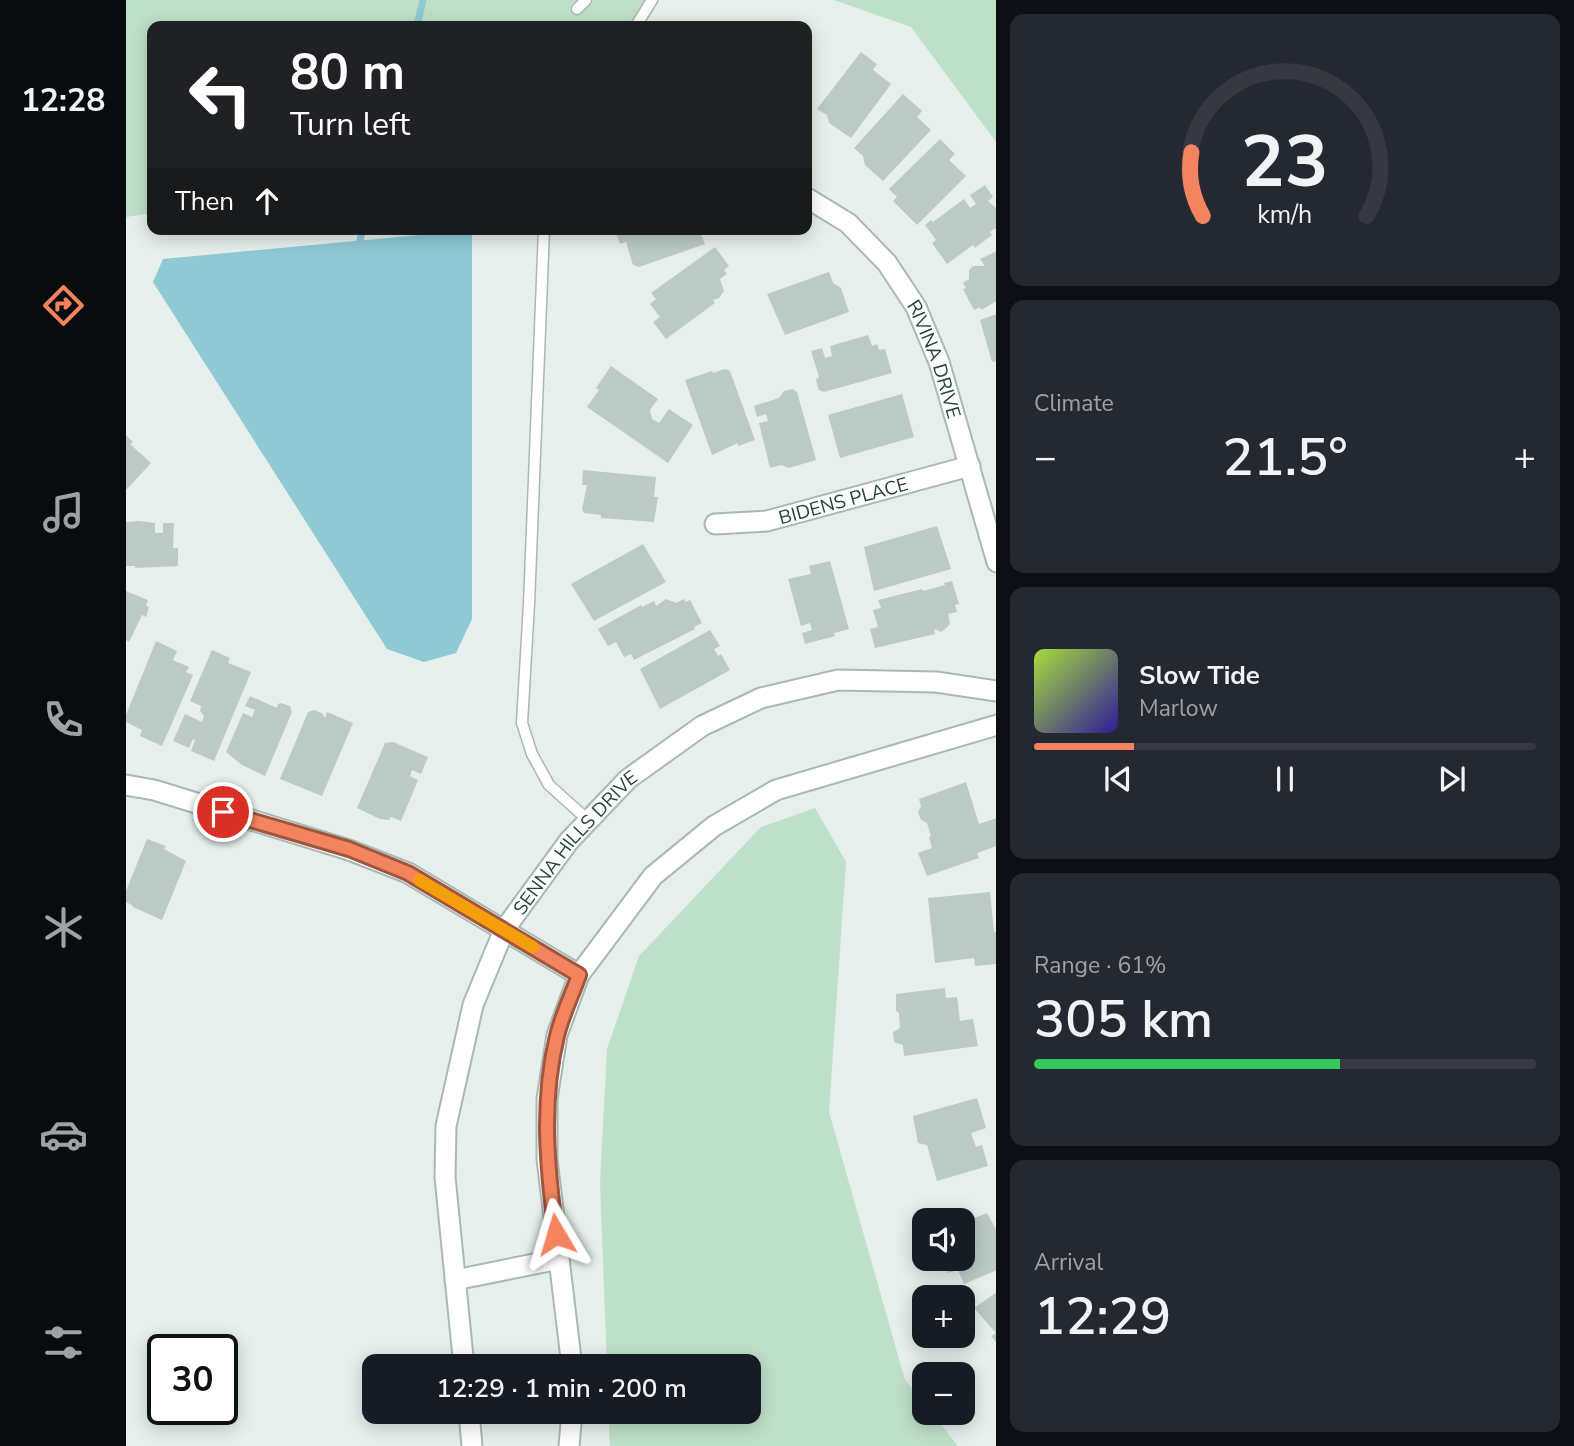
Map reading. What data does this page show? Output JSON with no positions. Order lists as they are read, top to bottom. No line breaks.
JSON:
{"streets":{"street":["RIVINA DRIVE","BIDENS PLACE","SENNA HILLS DRIVE"]},"crossings":[["RIVINA DRIVE","BIDENS PLACE"]],"page":{"tabs":"12:28","turn":["80 m","Turn left"],"then":"Then","tile":["Climate",["Range · 61%","305 km"],["Arrival","12:29"]],"heat":["−","21.5°","+"],"song":["Slow Tide","Marlow"],"map_buttons":["+","−"],"limit":"30","trip":"12:29 · 1 min · 200 m","gauge":["23","km/h"]}}
